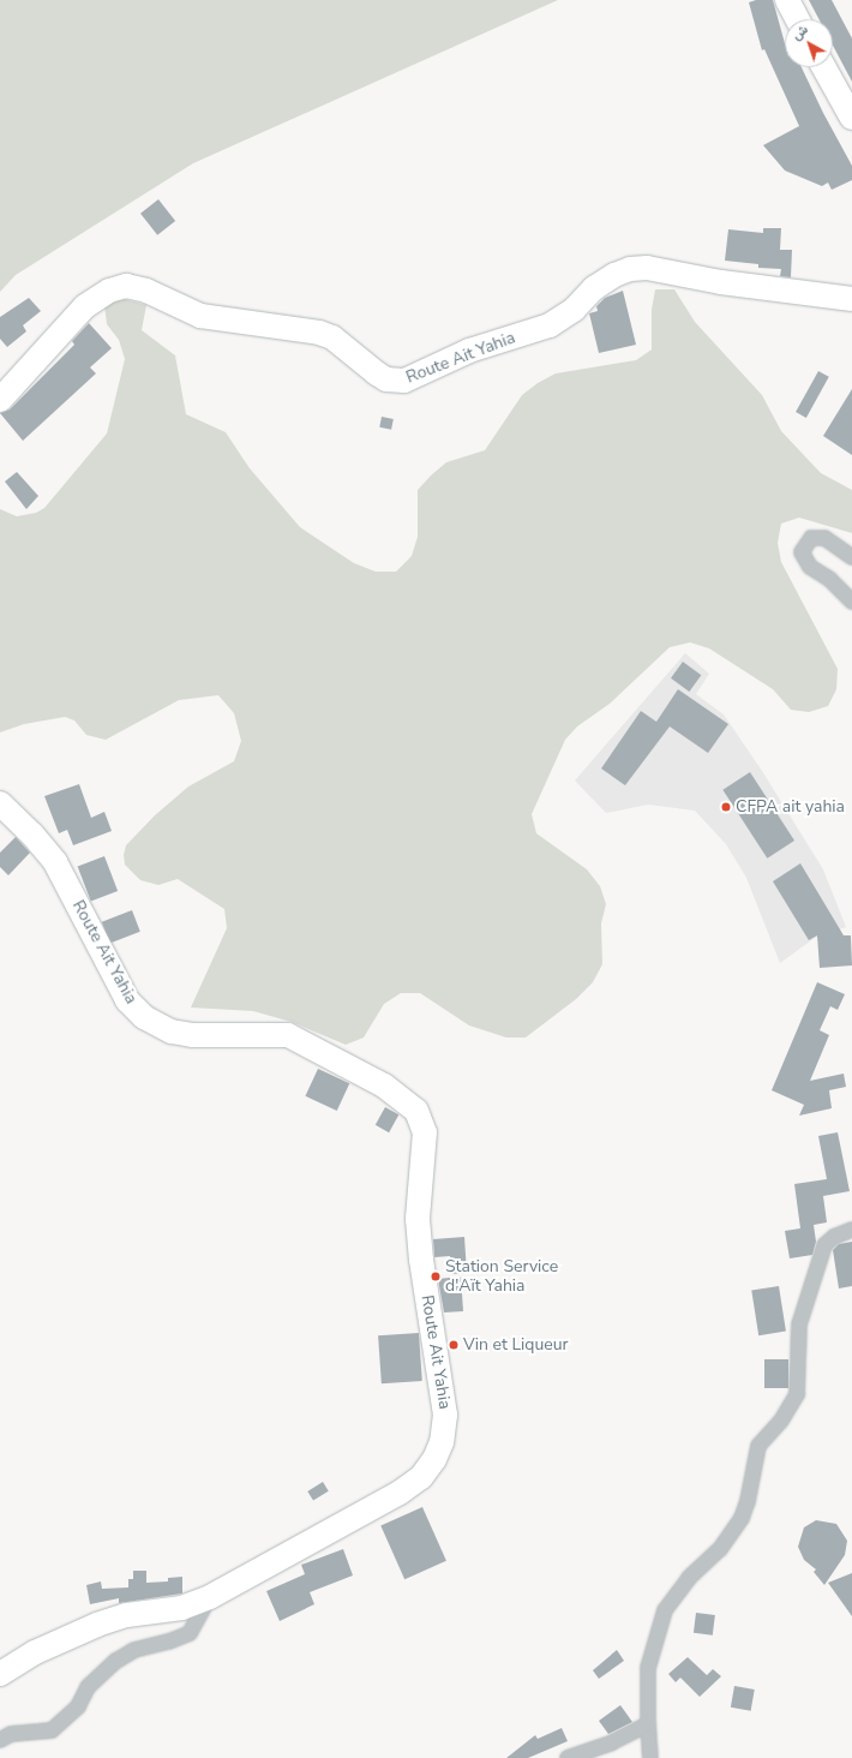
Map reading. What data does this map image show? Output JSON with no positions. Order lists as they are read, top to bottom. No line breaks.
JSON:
{"streets":{"main road":["Route Ait Yahia"]},"places":["CFPA ait yahia","Station Service d'Aït Yahia","Vin et Liqueur"],"north":"top left"}
